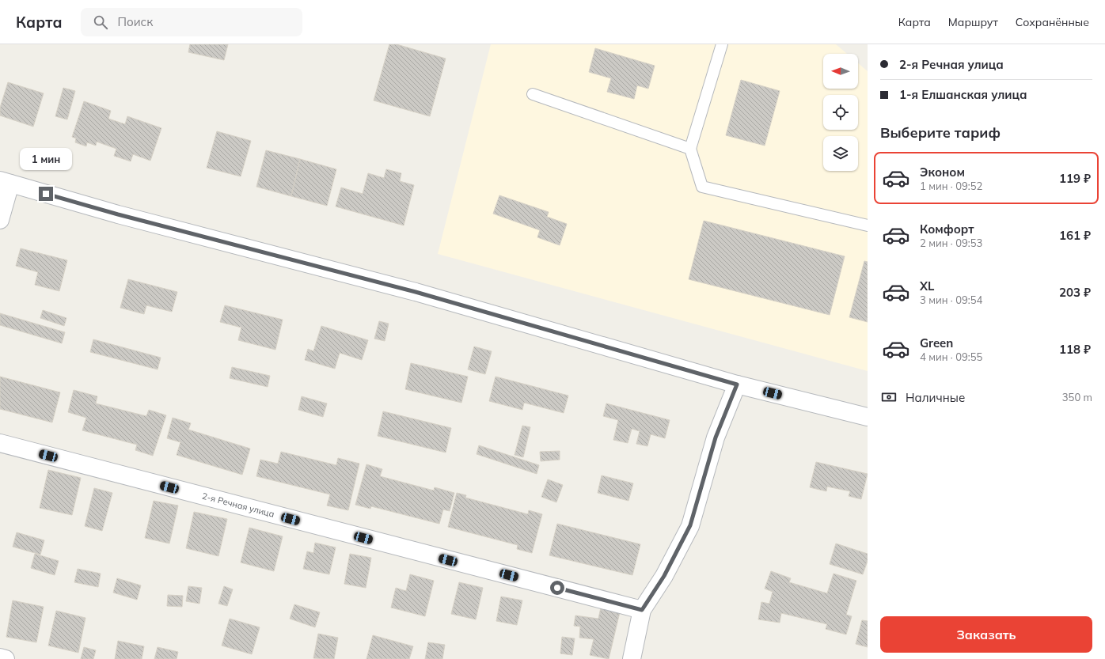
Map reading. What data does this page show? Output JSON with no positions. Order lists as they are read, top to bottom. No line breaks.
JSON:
{"streets":{"street":["2-я Речная улица"]},"north":"left","page":{"header":"Карта","search":"Поиск","nav":["Карта","Маршрут","Сохранённые"],"banner":["2-я Речная улица","1-я Елшанская улица"],"heading":"Выберите тариф","bubble":"1 мин","list":[{"name":"Эконом","note":"1 мин · 09:52","value":"119 ₽"},{"name":"Комфорт","note":"2 мин · 09:53","value":"161 ₽"},{"name":"XL","note":"3 мин · 09:54","value":"203 ₽"},{"name":"Green","note":"4 мин · 09:55","value":"118 ₽"}],"pay":["Наличные","350 m"],"buttons":"Заказать"}}
